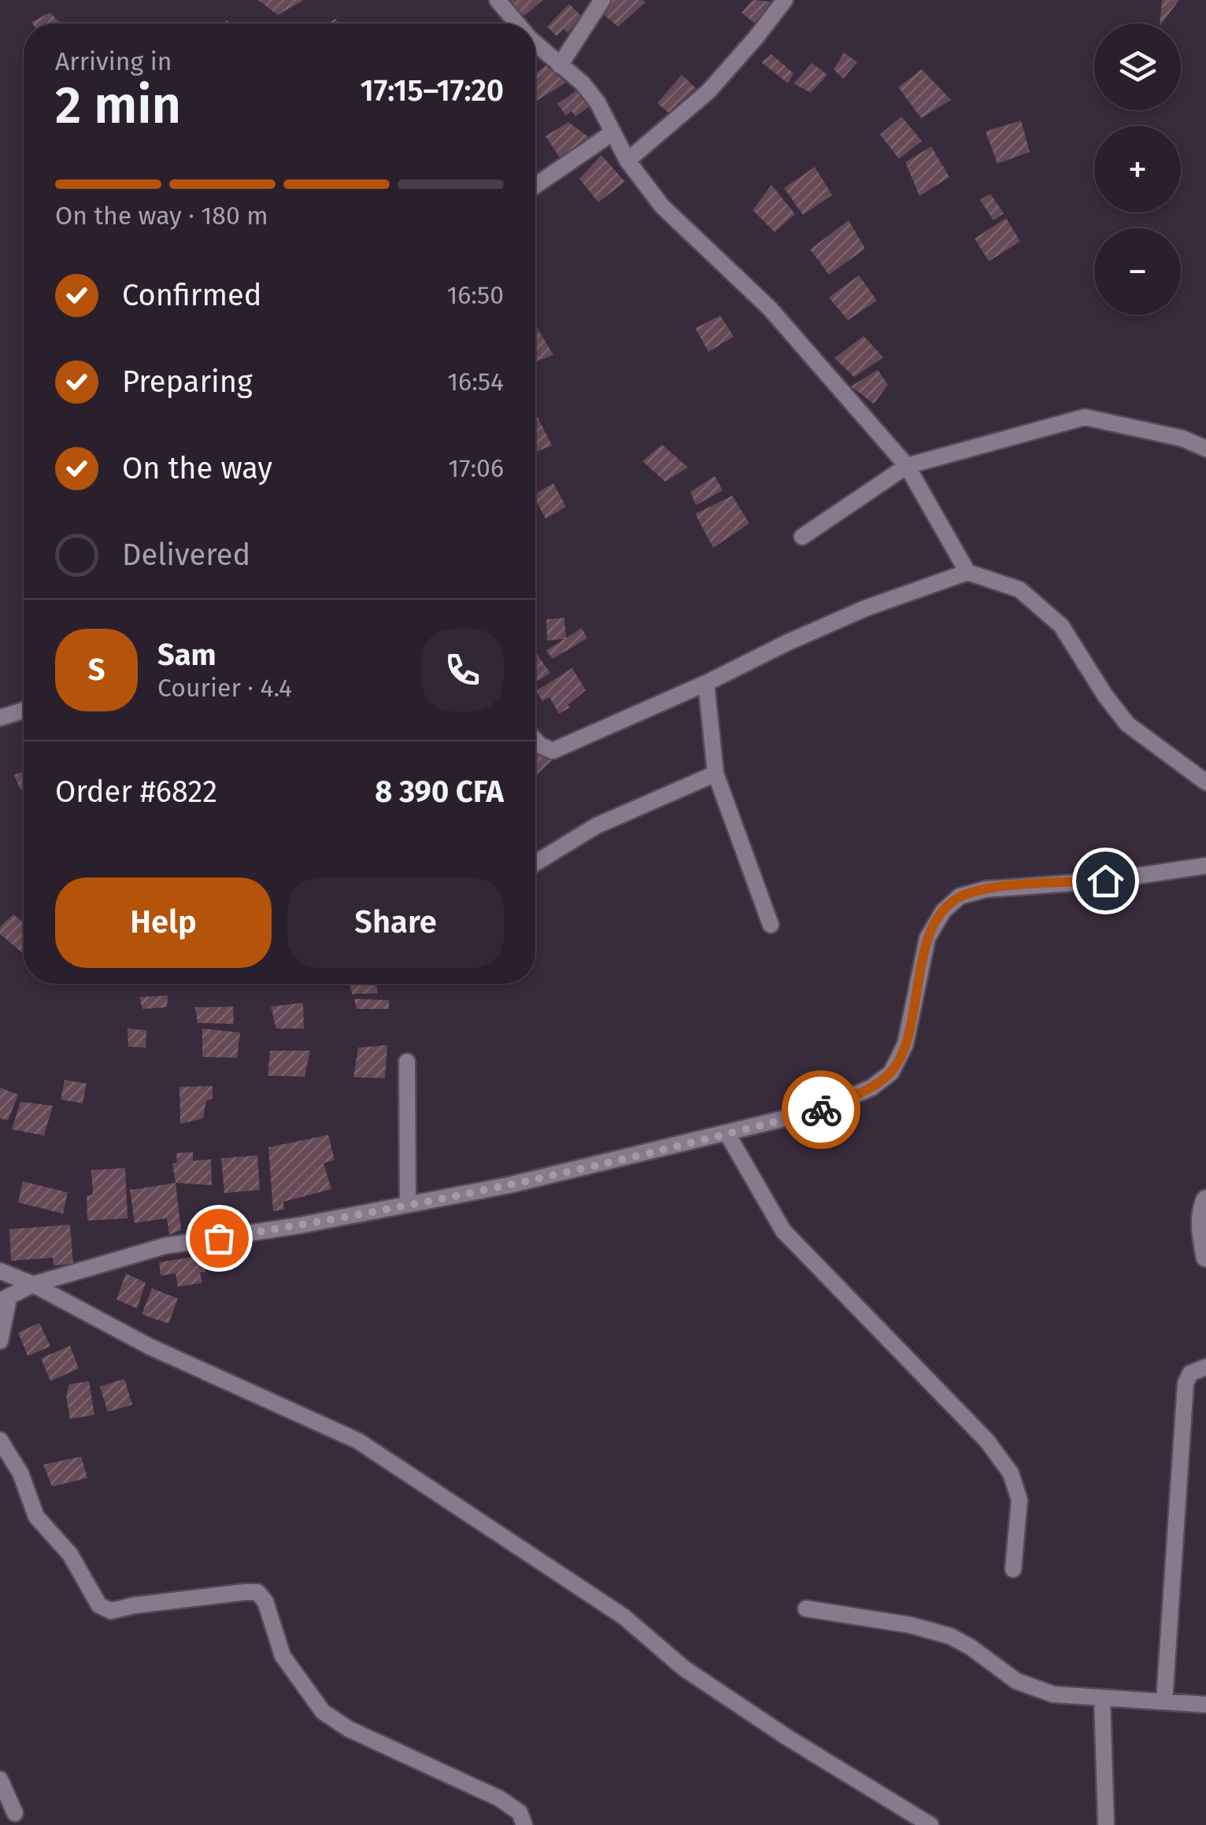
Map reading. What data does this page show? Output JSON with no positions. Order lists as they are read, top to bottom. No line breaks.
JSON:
{"page":{"map_buttons":["+","−"],"heading":["2 min","Arriving in","17:15–17:20"],"panel":["Sam","Courier · 4.4","Order #6822","8 390 CFA"],"bar":"On the way · 180 m","list":[["Confirmed","16:50"],["Preparing","16:54"],["On the way","17:06"],"Delivered"],"round":"S","buttons":["Help","Share"]}}
